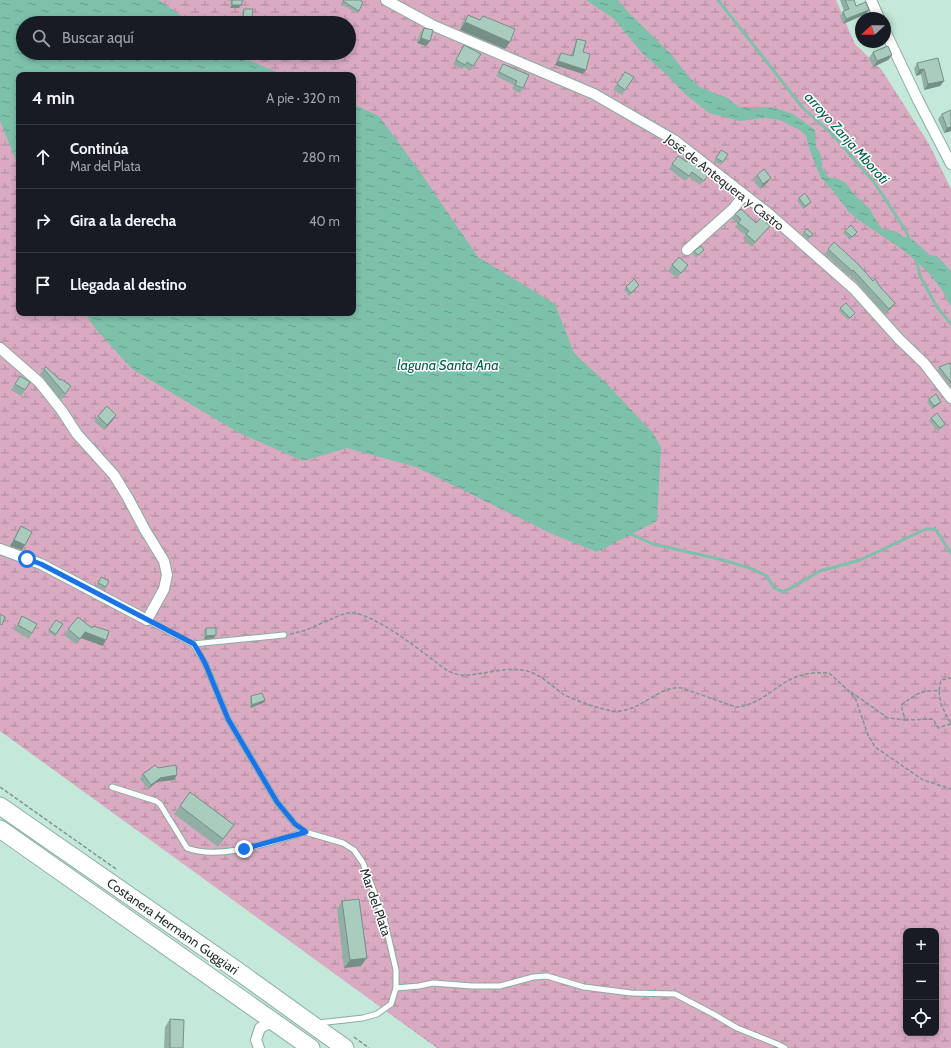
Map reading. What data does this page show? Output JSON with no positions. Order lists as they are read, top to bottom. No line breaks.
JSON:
{"streets":{"highway":["Costanera Hermann Guggiari"],"street":["José de Antequera y Castro"],"lane":["Mar del Plata"]},"water":["arroyo Zanja Mboroti","laguna Santa Ana"],"north":"left","page":{"search":"Buscar aquí","heading":["4 min","A pie · 320 m"],"list":[["Continúa","Mar del Plata","280 m"],["Gira a la derecha","40 m"],"Llegada al destino"],"map_buttons":["+","−"]}}
